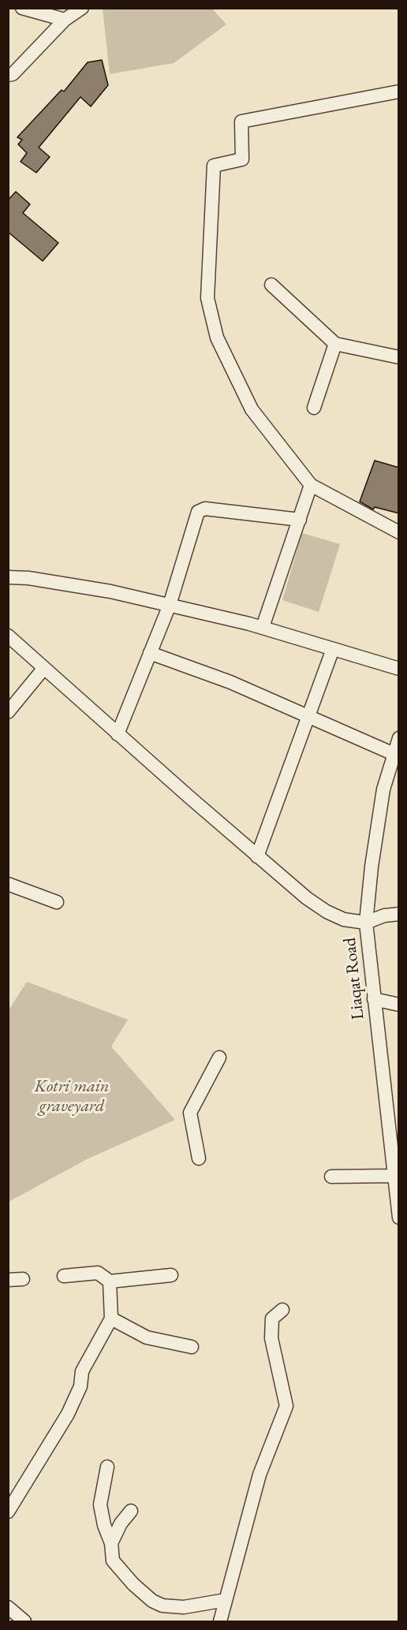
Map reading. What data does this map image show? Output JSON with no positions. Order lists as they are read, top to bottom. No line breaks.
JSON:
{"streets":{"street":["Liaqat Road"]},"parks":["Kotri main graveyard"]}
